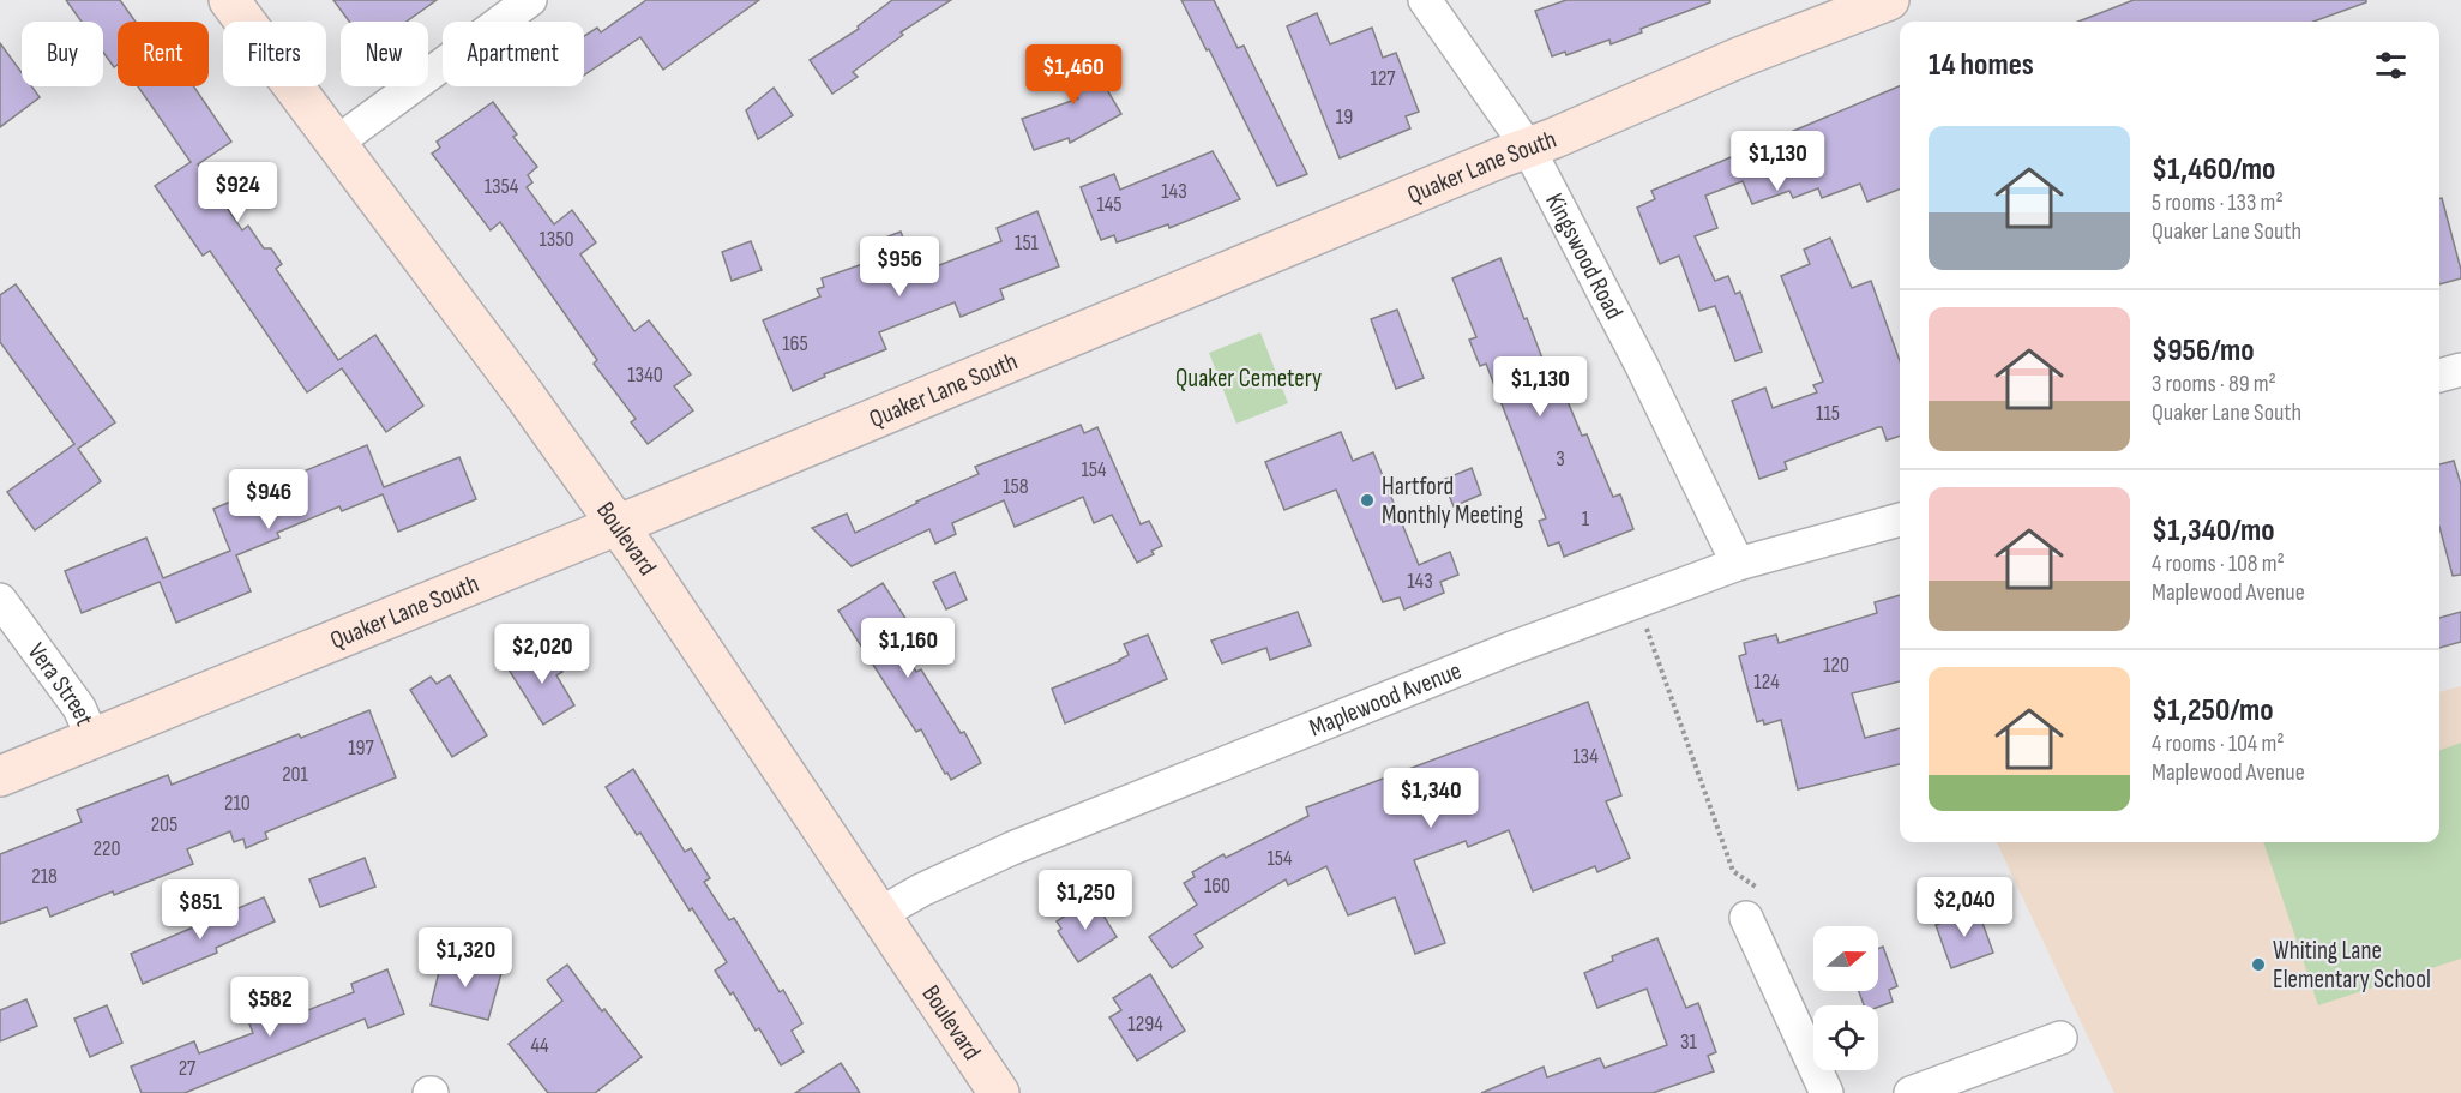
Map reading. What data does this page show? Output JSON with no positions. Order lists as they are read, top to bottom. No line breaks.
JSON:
{"streets":{"main road":["Quaker Lane South","Boulevard"],"street":["Kingswood Road","Vera Street","Maplewood Avenue"]},"crossings":[["Quaker Lane South","Kingswood Road"],["Quaker Lane South","Boulevard"],["Quaker Lane South","Vera Street"],["Kingswood Road","Maplewood Avenue"],["Boulevard","Maplewood Avenue"]],"parks":["Quaker Cemetery"],"places":["Hartford Monthly Meeting","Whiting Lane Elementary School"],"house_numbers":["127","19","1354","143","145","1350","151","165","1340","115","3","154","158","1","143","120","124","197","134","201","210","205","220","154","218","160","1294","31","44","27"],"north":"right","page":{"chip":["Buy","Rent","Filters","New","Apartment"],"heading":"14 homes","price":["$1,460","$1,130","$924","$956","$1,130","$946","$1,160","$2,020","$1,340","$1,250","$2,040","$851","$1,320","$582"],"list":[{"name":"$1,460/mo","note":"5 rooms · 133 m² · Quaker Lane South"},{"name":"$956/mo","note":"3 rooms · 89 m² · Quaker Lane South"},{"name":"$1,340/mo","note":"4 rooms · 108 m² · Maplewood Avenue"},{"name":"$1,250/mo","note":"4 rooms · 104 m² · Maplewood Avenue"}]}}
